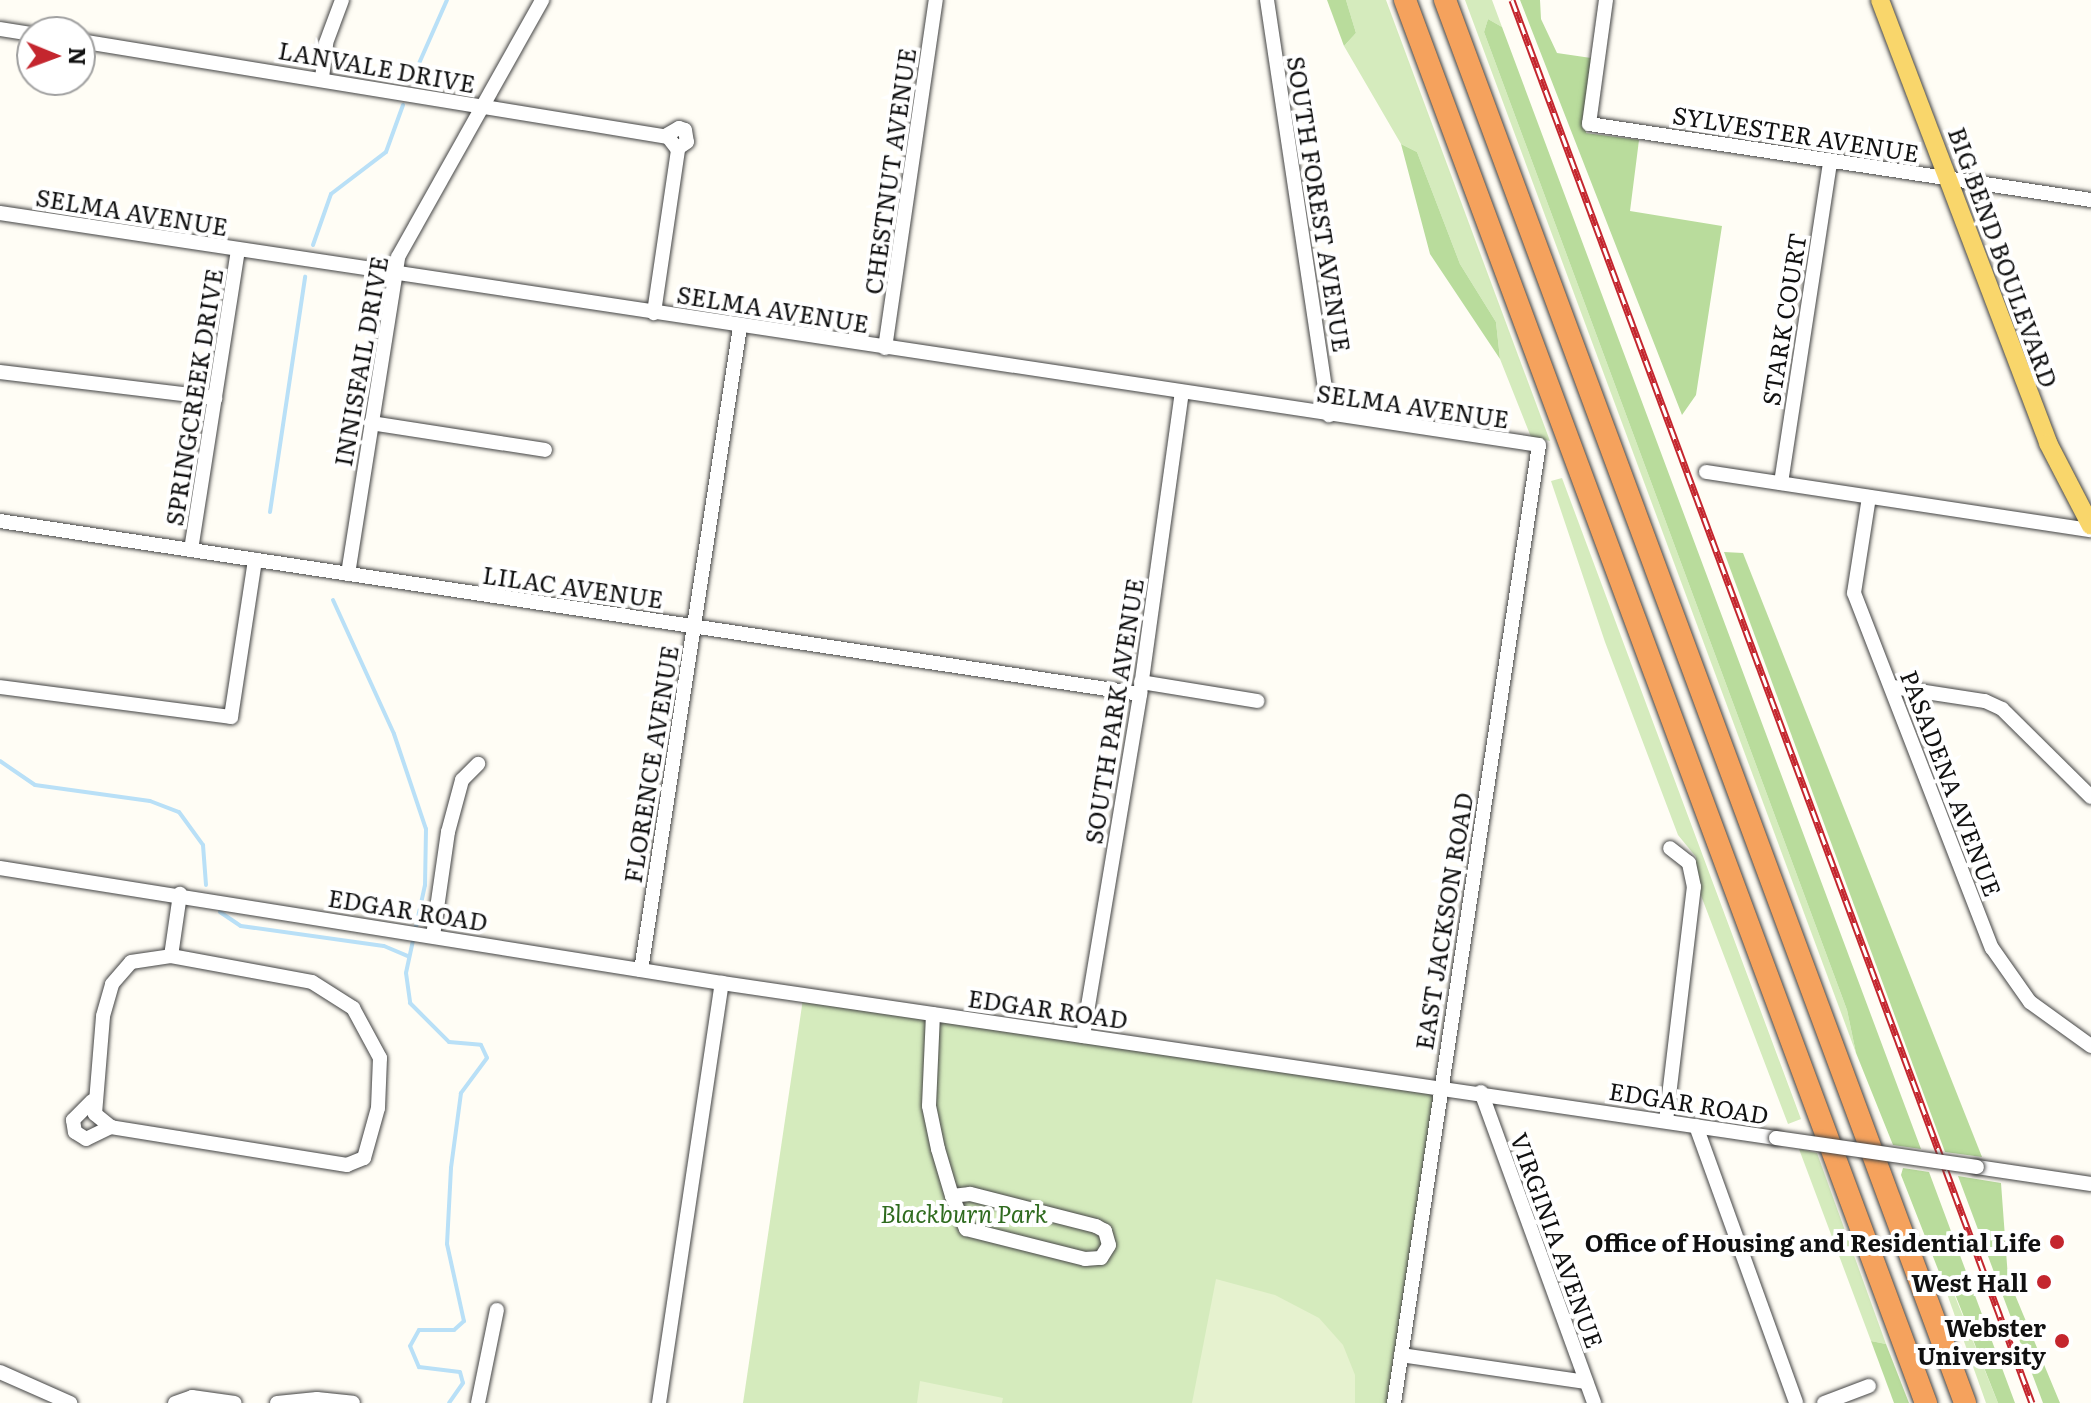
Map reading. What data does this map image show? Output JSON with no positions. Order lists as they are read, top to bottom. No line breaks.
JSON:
{"streets":{"main road":["BIG BEND BOULEVARD"],"street":["LANVALE DRIVE","SYLVESTER AVENUE","CHESTNUT AVENUE","SOUTH FOREST AVENUE","SELMA AVENUE","STARK COURT","INNISFAIL DRIVE","SPRINGCREEK DRIVE","LILAC AVENUE","SOUTH PARK AVENUE","FLORENCE AVENUE","PASADENA AVENUE","EDGAR ROAD","EAST JACKSON ROAD","VIRGINIA AVENUE"]},"crossings":[["LANVALE DRIVE","SELMA AVENUE"],["LANVALE DRIVE","INNISFAIL DRIVE"],["SYLVESTER AVENUE","BIG BEND BOULEVARD"],["SYLVESTER AVENUE","STARK COURT"],["CHESTNUT AVENUE","SELMA AVENUE"],["SOUTH FOREST AVENUE","SELMA AVENUE"],["SELMA AVENUE","INNISFAIL DRIVE"],["SELMA AVENUE","SPRINGCREEK DRIVE"],["SELMA AVENUE","SOUTH PARK AVENUE"],["SELMA AVENUE","FLORENCE AVENUE"],["SELMA AVENUE","EAST JACKSON ROAD"],["INNISFAIL DRIVE","LILAC AVENUE"],["SPRINGCREEK DRIVE","LILAC AVENUE"],["LILAC AVENUE","SOUTH PARK AVENUE"],["LILAC AVENUE","FLORENCE AVENUE"],["SOUTH PARK AVENUE","EDGAR ROAD"],["FLORENCE AVENUE","EDGAR ROAD"],["EDGAR ROAD","EAST JACKSON ROAD"],["EDGAR ROAD","VIRGINIA AVENUE"]],"parks":["Blackburn Park"],"places":["Office of Housing and Residential Life","West Hall","Webster University"],"north":"right"}
